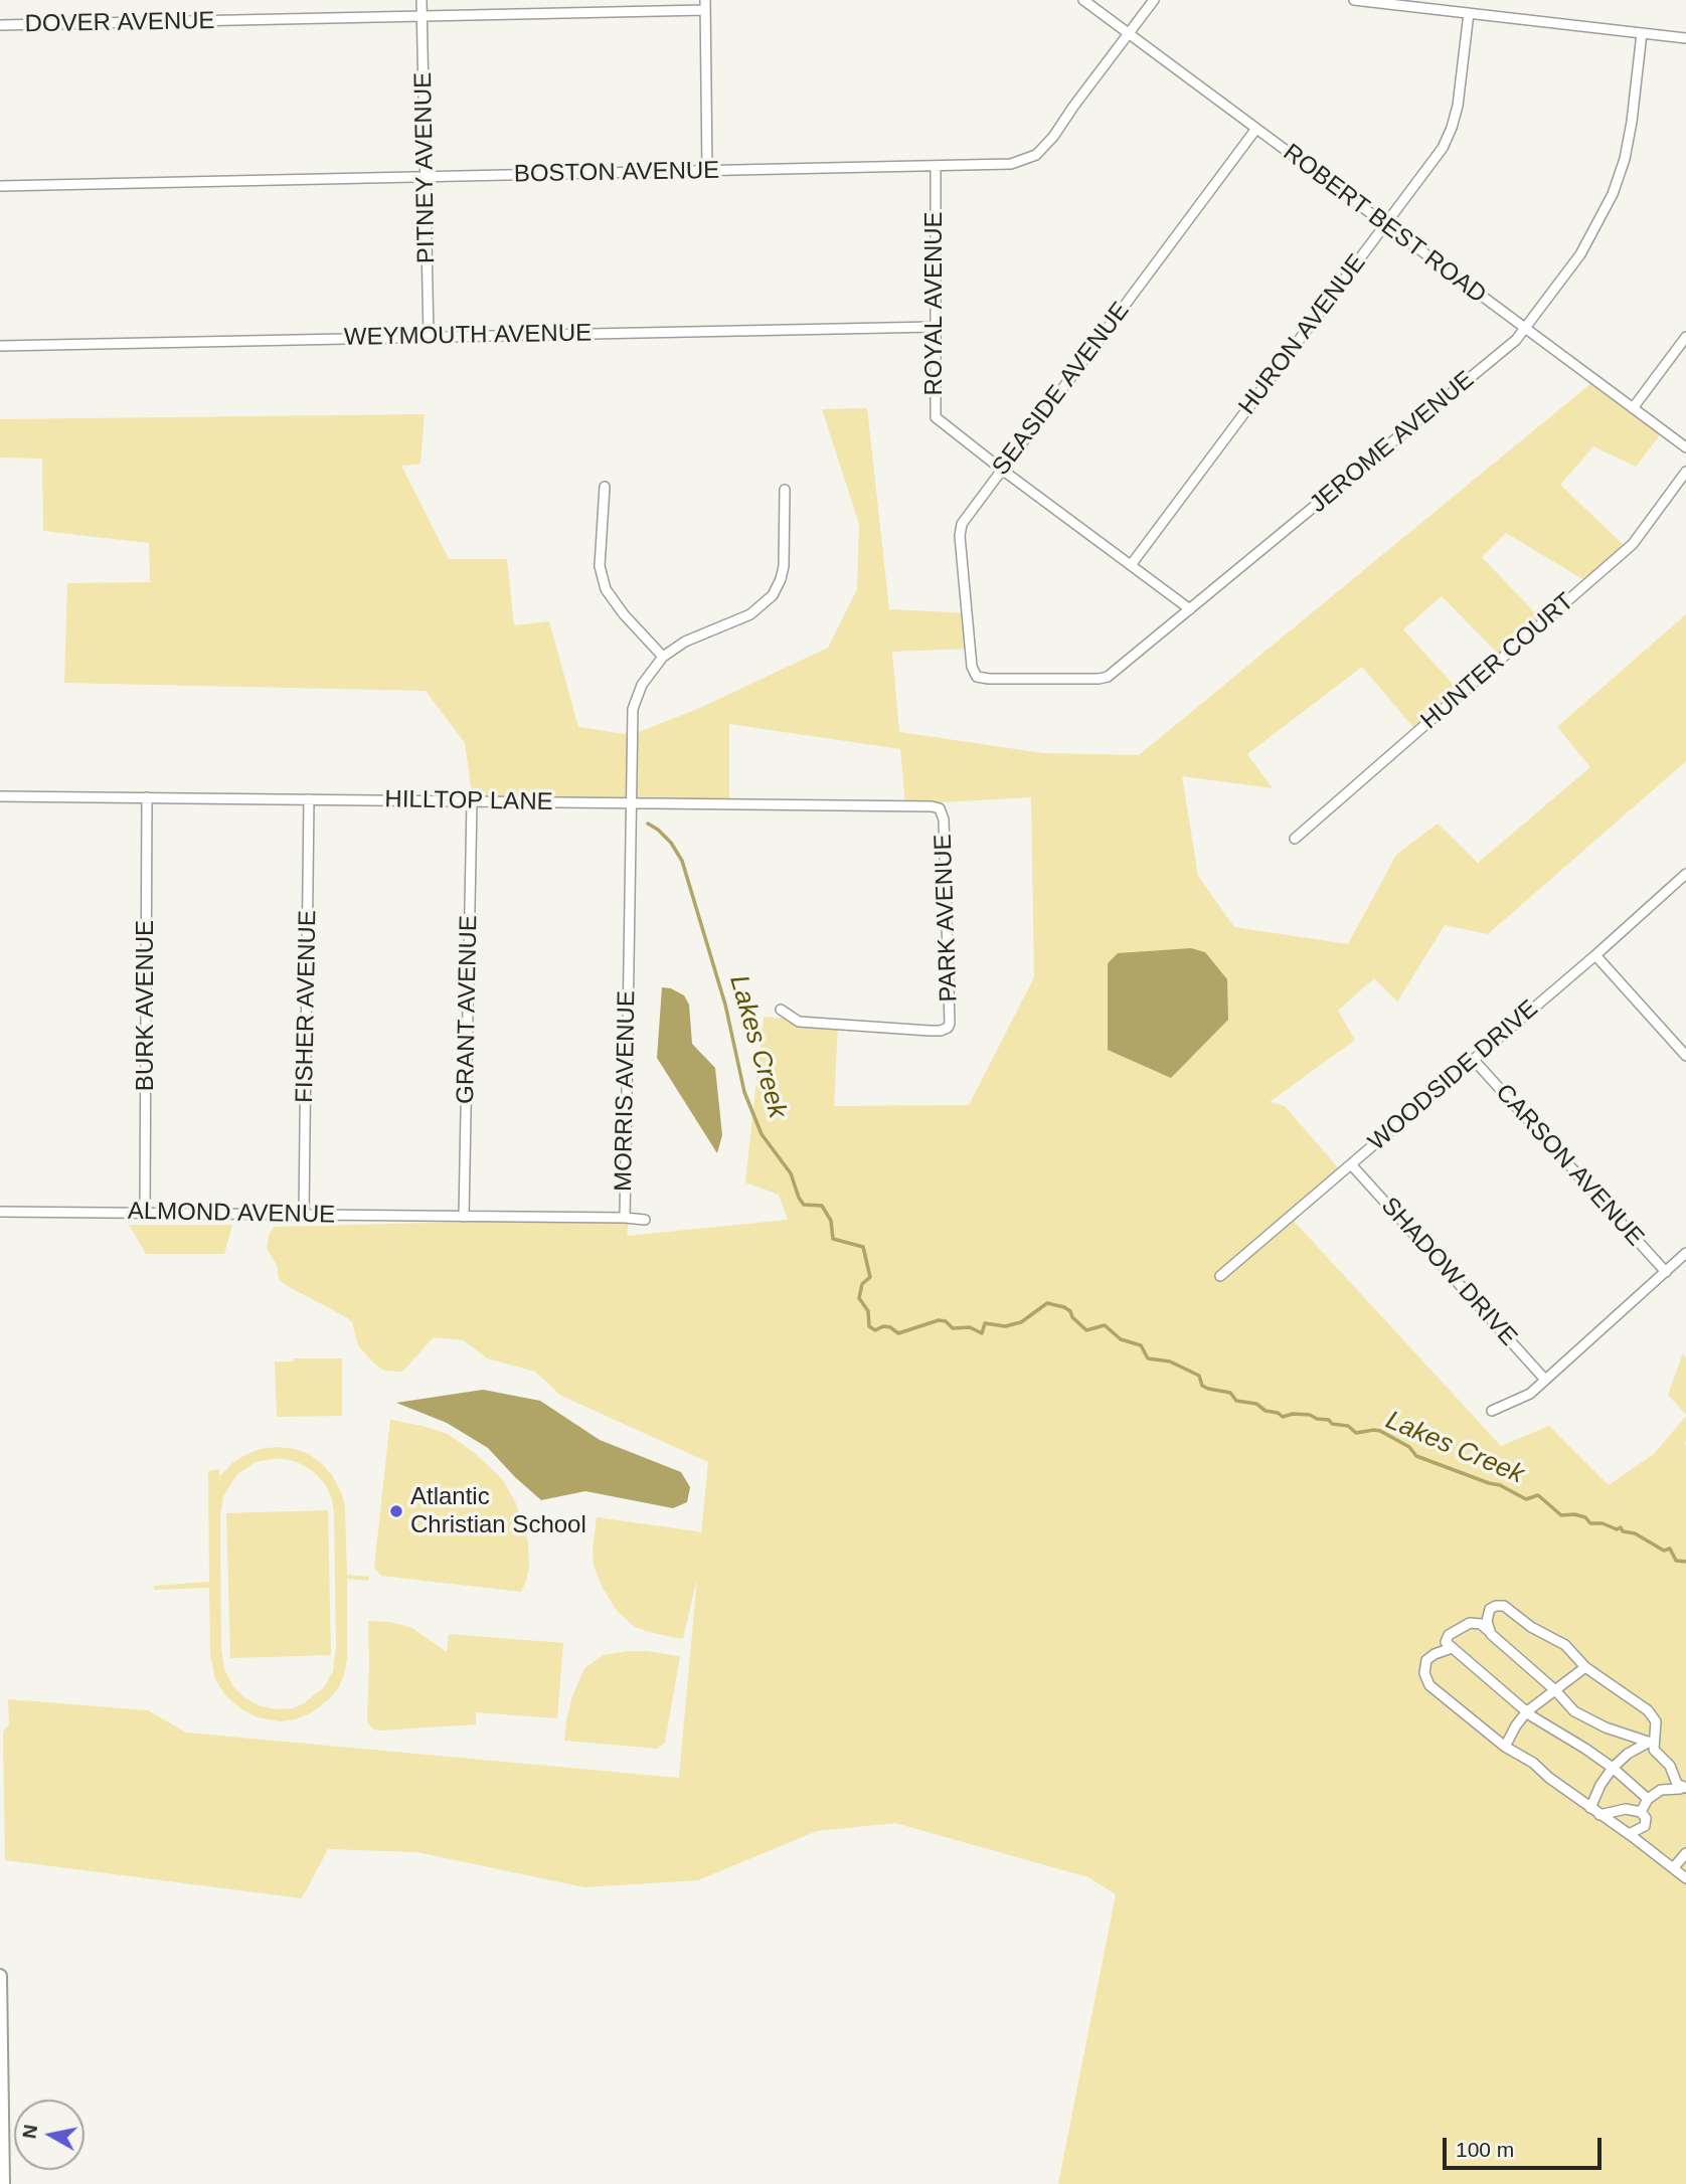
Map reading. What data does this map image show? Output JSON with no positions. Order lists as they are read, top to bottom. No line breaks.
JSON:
{"streets":{"street":["DOVER AVENUE","PITNEY AVENUE","BOSTON AVENUE","ROBERT BEST ROAD","ROYAL AVENUE","HURON AVENUE","WEYMOUTH AVENUE","SEASIDE AVENUE","JEROME AVENUE","HUNTER COURT","HILLTOP LANE","PARK AVENUE","BURK AVENUE","FISHER AVENUE","GRANT AVENUE","WOODSIDE DRIVE","MORRIS AVENUE","CARSON AVENUE","ALMOND AVENUE","SHADOW DRIVE"]},"crossings":[["DOVER AVENUE","PITNEY AVENUE"],["PITNEY AVENUE","BOSTON AVENUE"],["PITNEY AVENUE","WEYMOUTH AVENUE"],["BOSTON AVENUE","ROBERT BEST ROAD"],["BOSTON AVENUE","ROYAL AVENUE"],["ROBERT BEST ROAD","HURON AVENUE"],["ROBERT BEST ROAD","SEASIDE AVENUE"],["ROBERT BEST ROAD","JEROME AVENUE"],["ROYAL AVENUE","HURON AVENUE"],["ROYAL AVENUE","WEYMOUTH AVENUE"],["ROYAL AVENUE","SEASIDE AVENUE"],["ROYAL AVENUE","JEROME AVENUE"],["SEASIDE AVENUE","JEROME AVENUE"],["HILLTOP LANE","PARK AVENUE"],["HILLTOP LANE","BURK AVENUE"],["HILLTOP LANE","FISHER AVENUE"],["HILLTOP LANE","GRANT AVENUE"],["HILLTOP LANE","MORRIS AVENUE"],["BURK AVENUE","ALMOND AVENUE"],["FISHER AVENUE","ALMOND AVENUE"],["GRANT AVENUE","MORRIS AVENUE"],["GRANT AVENUE","ALMOND AVENUE"],["WOODSIDE DRIVE","CARSON AVENUE"],["WOODSIDE DRIVE","SHADOW DRIVE"],["MORRIS AVENUE","ALMOND AVENUE"]],"water":["Lakes Creek"],"places":["Atlantic Christian School"],"scale_bar":"100 m","north":"left"}
